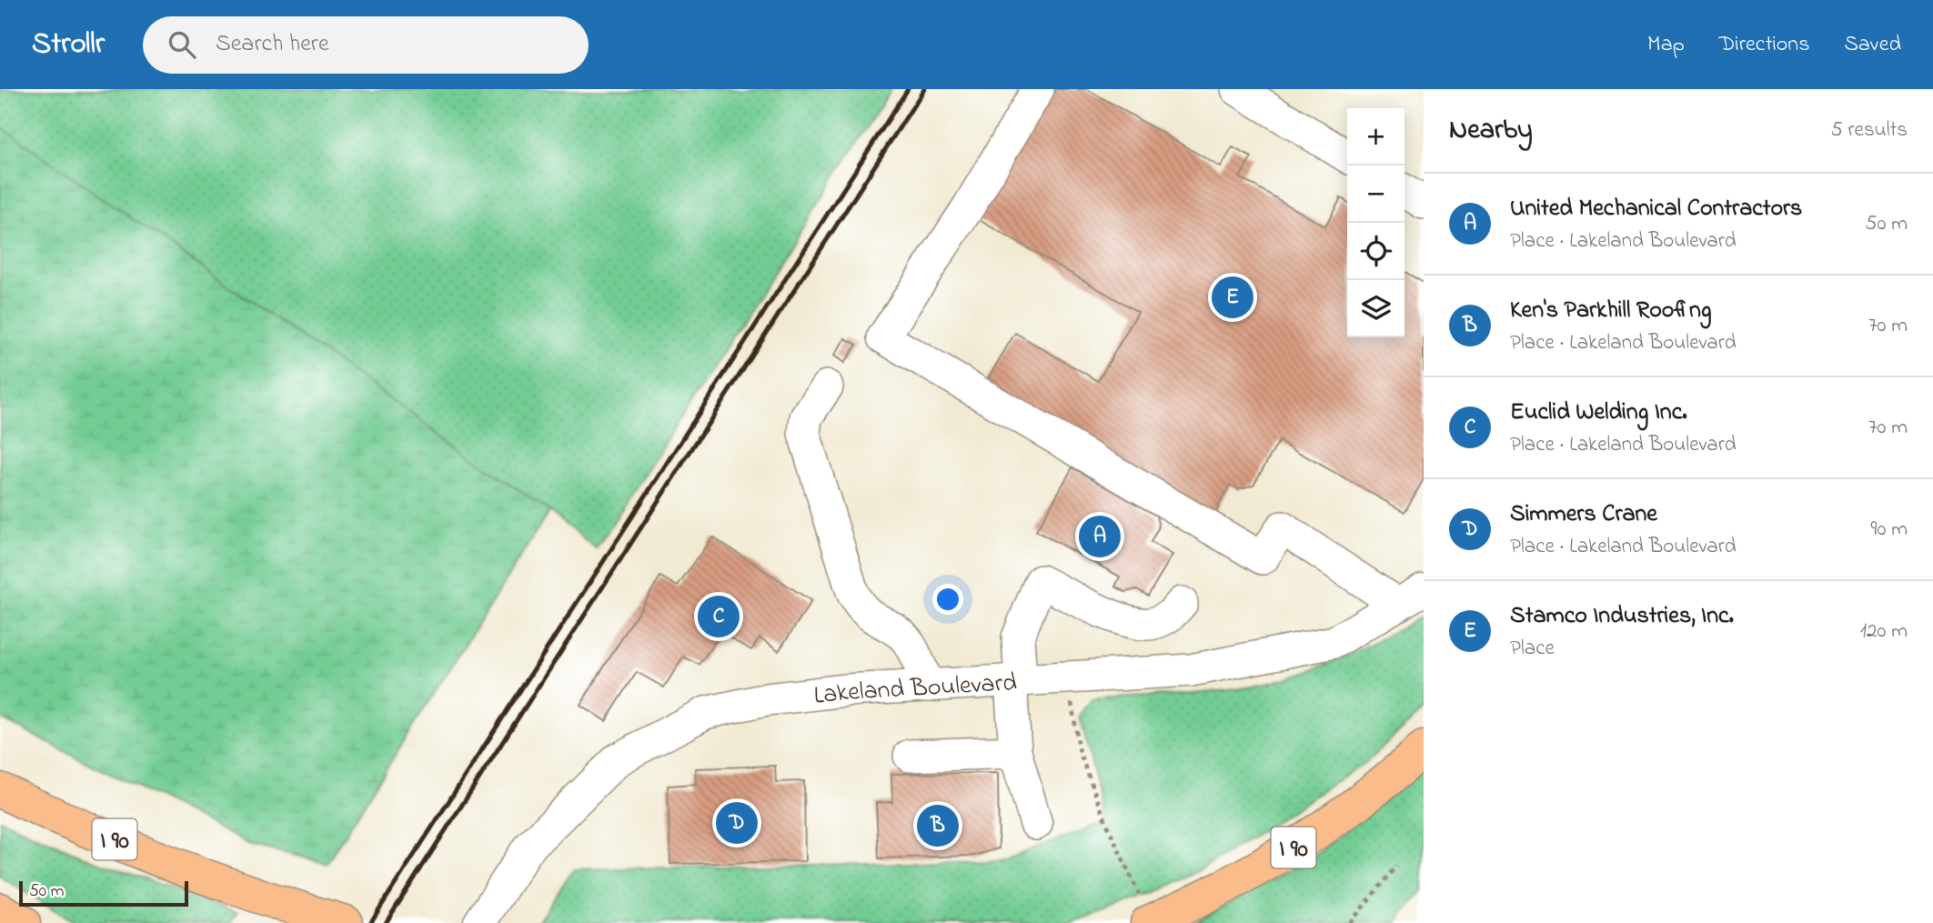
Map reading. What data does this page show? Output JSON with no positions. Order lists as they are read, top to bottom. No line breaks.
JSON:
{"streets":{"highway":["I 90"],"street":["Lakeland Boulevard"]},"scale_bar":"50 m","page":{"header":"Strollr","search":"Search here","nav":["Map","Directions","Saved"],"heading":["Nearby","5 results"],"map_buttons":["+","−"],"list":[{"mark":"A","name":"United Mechanical Contractors","note":"Place · Lakeland Boulevard","value":"50 m"},{"mark":"B","name":"Ken's Parkhill Roofing","note":"Place · Lakeland Boulevard","value":"70 m"},{"mark":"C","name":"Euclid Welding Inc.","note":"Place · Lakeland Boulevard","value":"70 m"},{"mark":"D","name":"Simmers Crane","note":"Place · Lakeland Boulevard","value":"90 m"},{"mark":"E","name":"Stamco Industries, Inc.","note":"Place","value":"120 m"}],"pins":["E","A","C","D","B"],"scale":"50 m"}}
